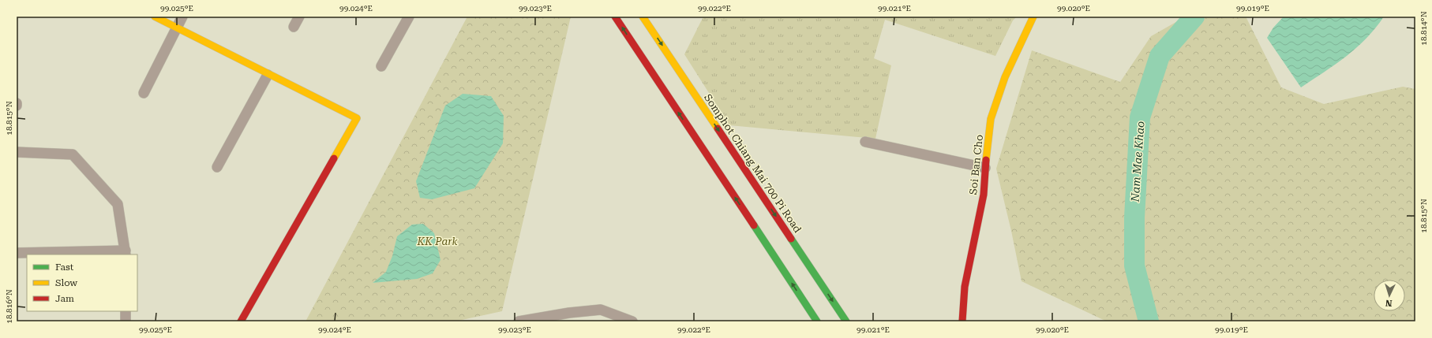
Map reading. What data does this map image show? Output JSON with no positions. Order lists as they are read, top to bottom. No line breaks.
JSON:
{"streets":{"street":["Somphot Chiang Mai 700 Pi Road","Soi Ban Cho"]},"water":["Nam Mae Khao"],"parks":["KK Park"],"legend":["Fast","Slow","Jam"],"north":"bottom","coordinates":["99.025°E","99.024°E","99.023°E","99.022°E","99.021°E","99.020°E","99.019°E","18.814°N","18.815°N","18.816°N"]}
